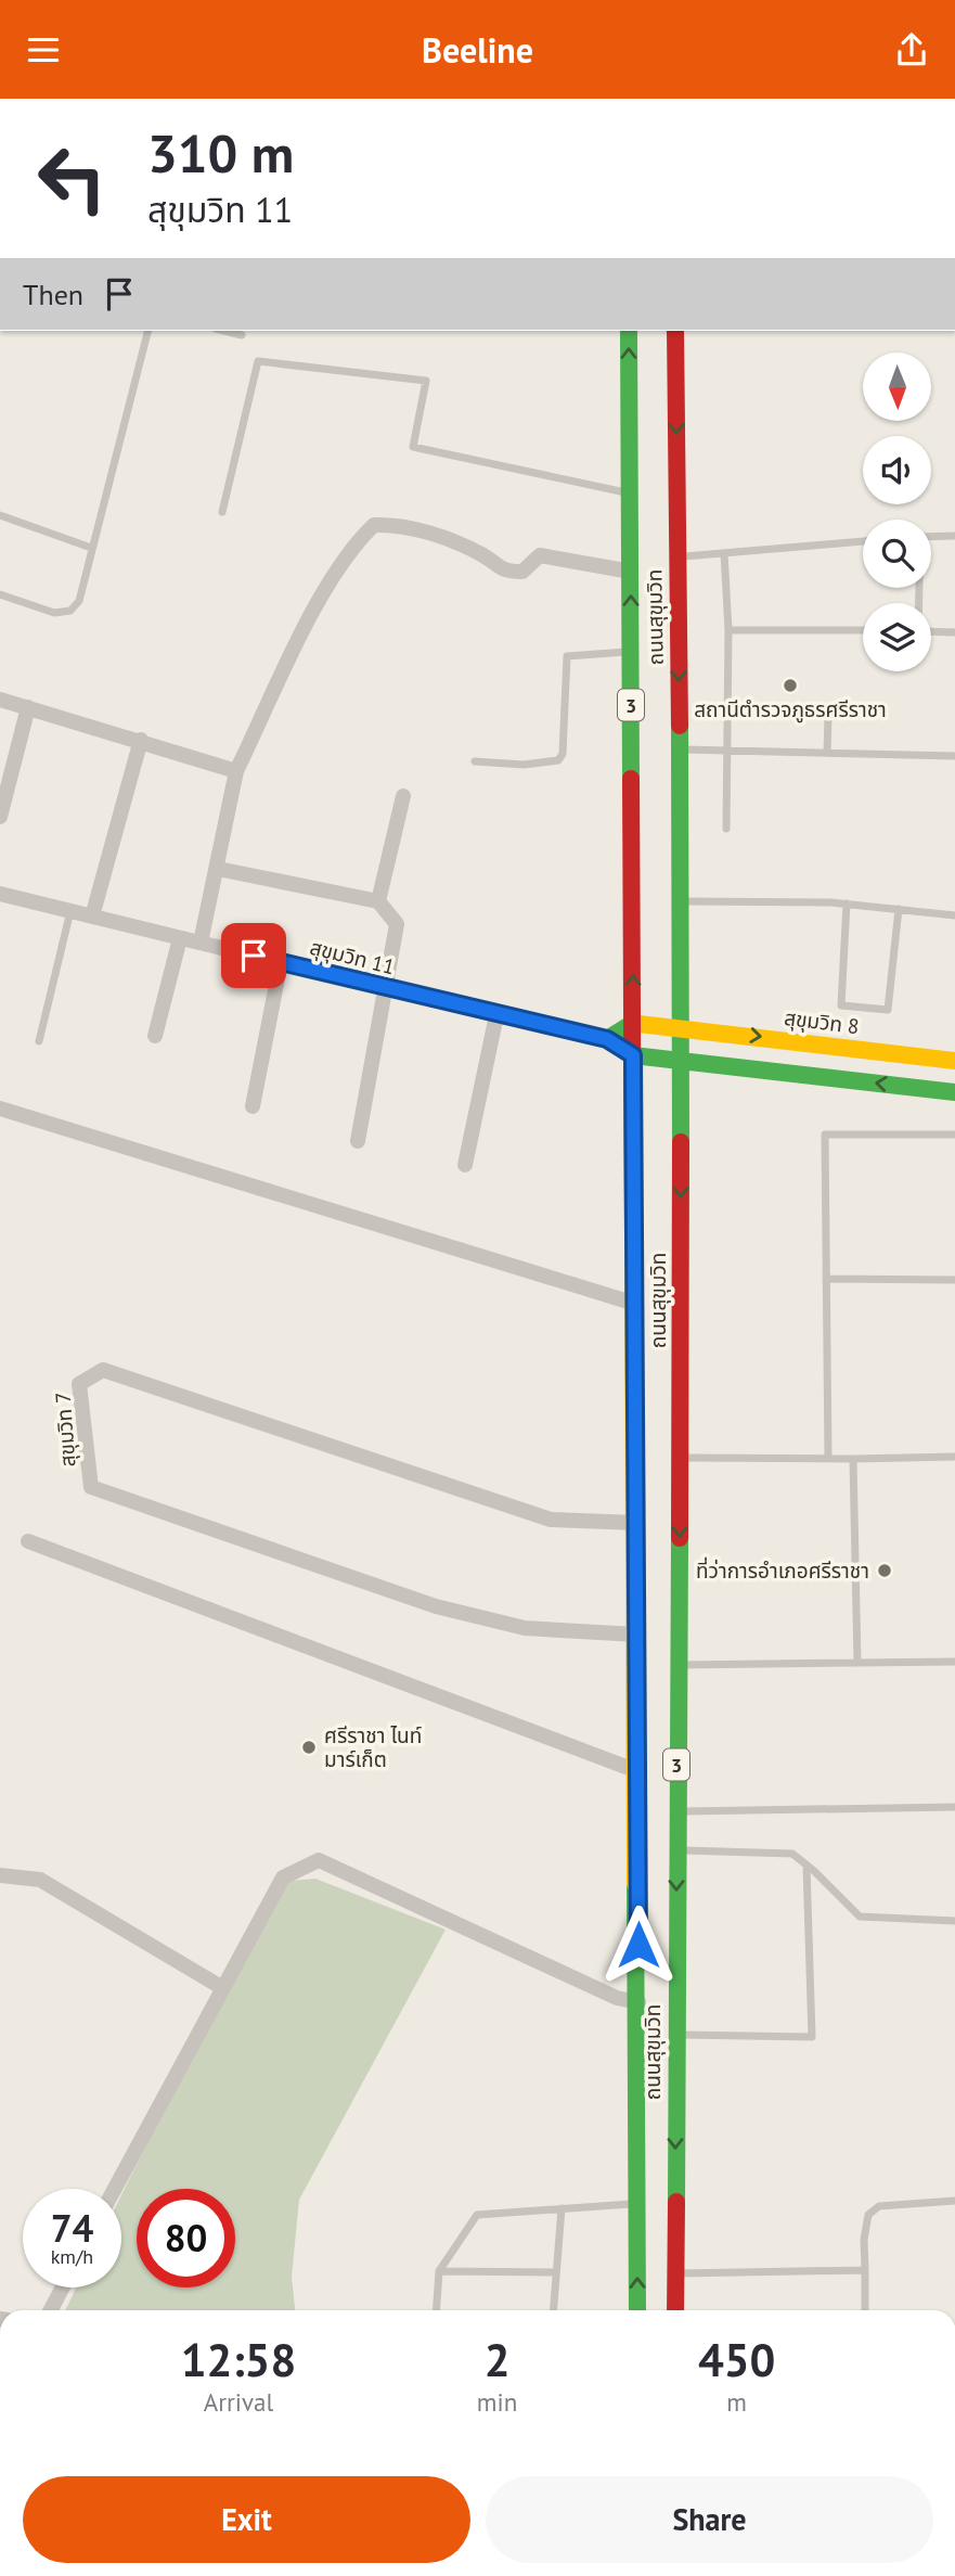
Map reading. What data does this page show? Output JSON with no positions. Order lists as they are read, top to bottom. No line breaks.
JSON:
{"streets":{"main road":["ถนนสุขุมวิท","3","สุขุมวิท 11","สุขุมวิท 8"],"street":["สุขุมวิท 7"]},"crossings":[["ถนนสุขุมวิท","สุขุมวิท 11"],["ถนนสุขุมวิท","สุขุมวิท 8"],["ถนนสุขุมวิท","สุขุมวิท 7"]],"places":["สถานีตำรวจภูธรศรีราชา","ที่ว่าการอำเภอศรีราชา","ศรีราชา ไนท์ มาร์เก็ต"],"north":"bottom","page":{"header":"Beeline","turn":["310 m","สุขุมวิท 11"],"then":"Then","speed":"74 km/h","limit":"80","eta":["12:58","Arrival","2","min","450","m"],"buttons":["Exit","Share"]}}
